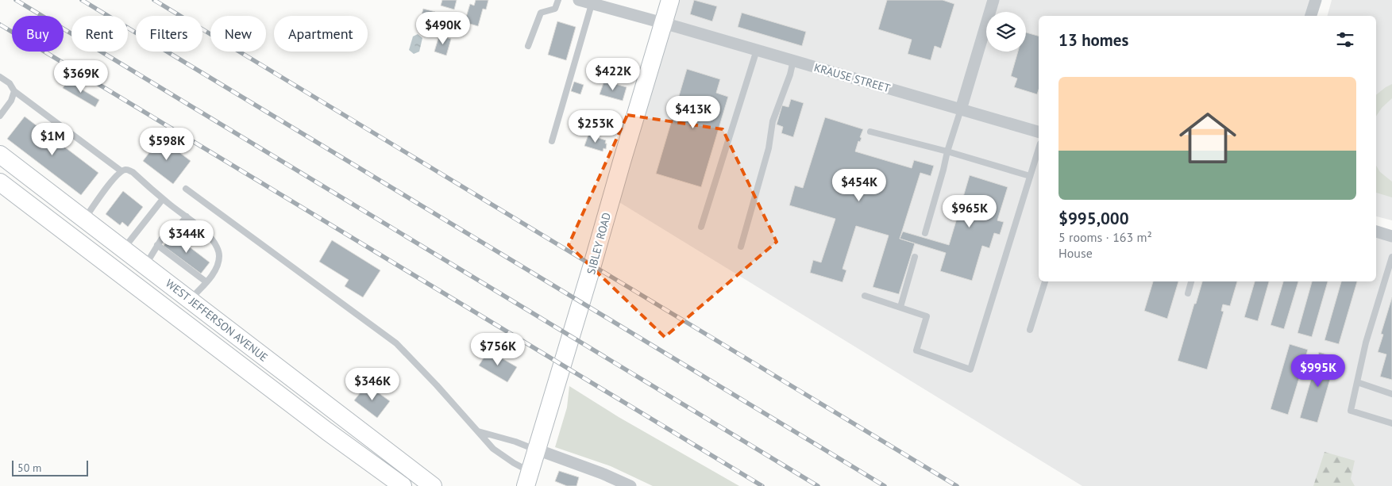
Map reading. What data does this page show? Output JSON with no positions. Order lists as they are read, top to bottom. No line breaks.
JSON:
{"streets":{"main road":["SIBLEY ROAD","WEST JEFFERSON AVENUE"],"street":["KRAUSE STREET"]},"crossings":[["KRAUSE STREET","SIBLEY ROAD"]],"scale_bar":"50 m","page":{"price":["$490K","$422K","$369K","$413K","$253K","$1M","$598K","$454K","$965K","$344K","$756K","$995K","$346K"],"chip":["Buy","Rent","Filters","New","Apartment"],"heading":"13 homes","list":[{"name":"$995,000","note":"5 rooms · 163 m² · House"}],"scale":"50 m"}}
